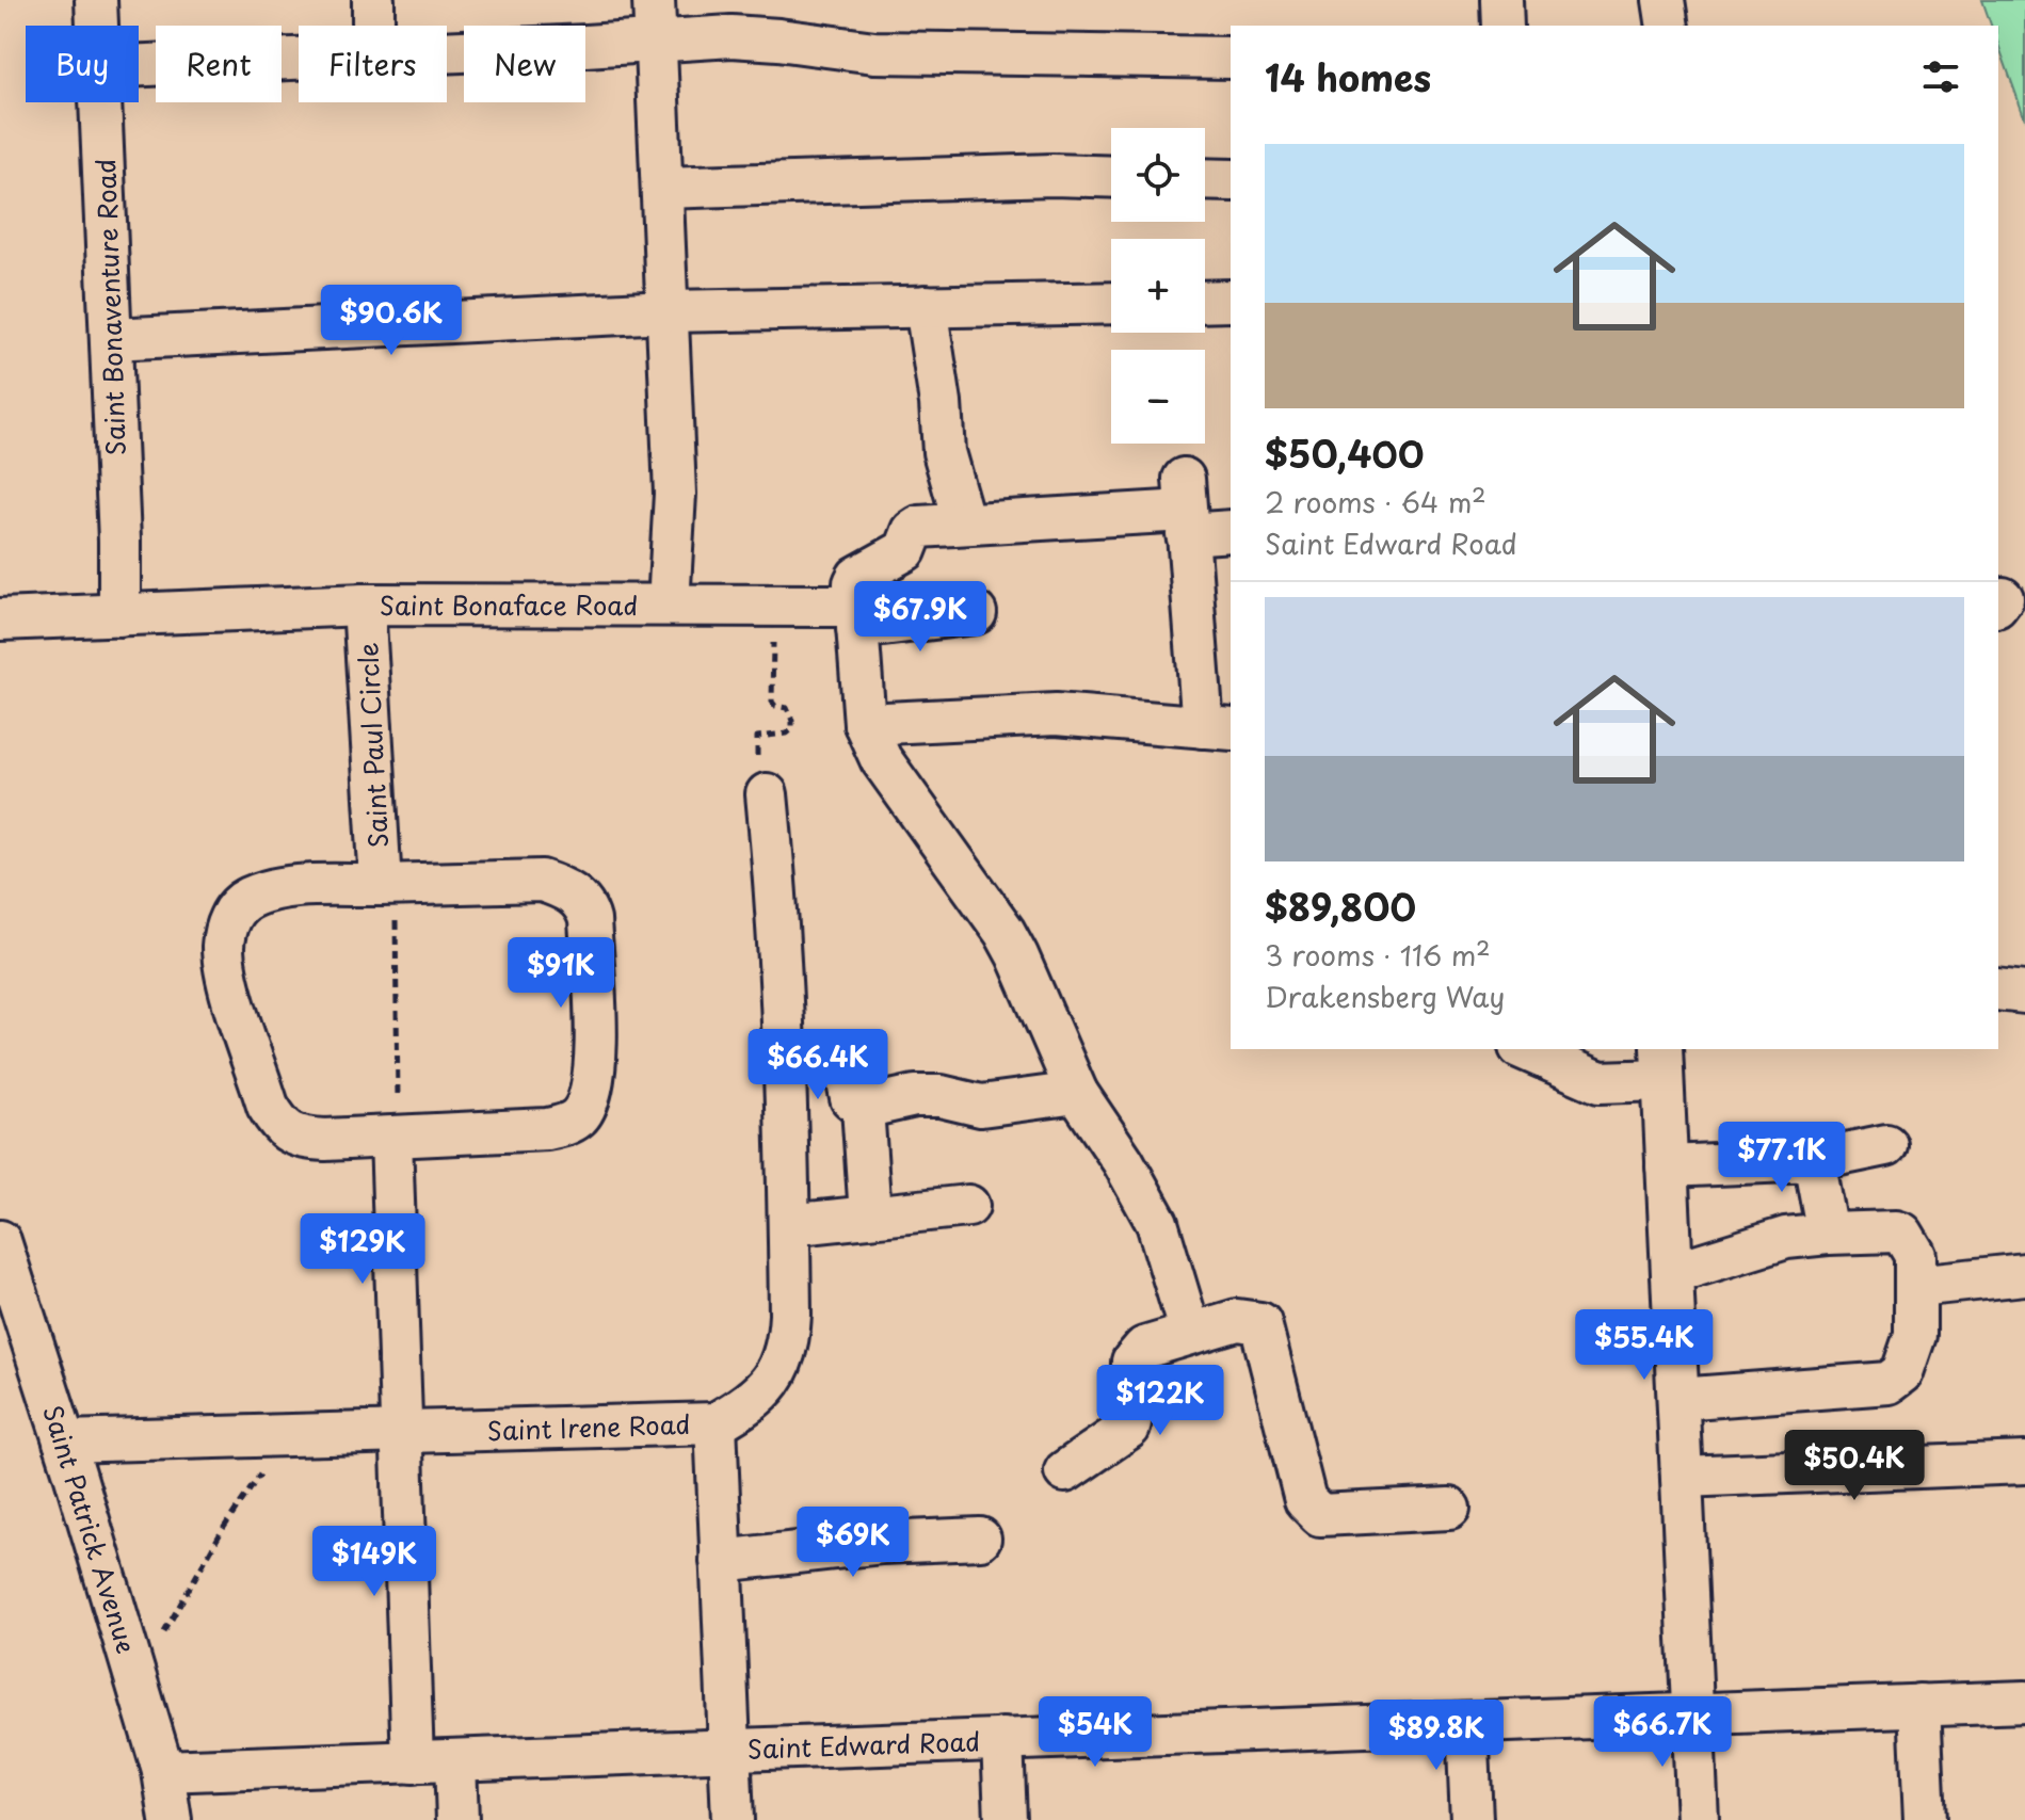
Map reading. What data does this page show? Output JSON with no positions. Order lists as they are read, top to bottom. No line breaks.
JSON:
{"streets":{"street":["Saint Bonaventure Road","Saint Bonaface Road","Saint Paul Circle","Saint Irene Road","Saint Patrick Avenue","Saint Edward Road"]},"crossings":[["Saint Bonaventure Road","Saint Bonaface Road"],["Saint Bonaface Road","Saint Paul Circle"],["Saint Irene Road","Saint Patrick Avenue"],["Saint Irene Road","Saint Edward Road"],["Saint Patrick Avenue","Saint Edward Road"]],"page":{"chip":["Buy","Rent","Filters","New"],"heading":"14 homes","map_buttons":["+","−"],"list":[{"name":"$50,400","note":"2 rooms · 64 m² · Saint Edward Road"},{"name":"$89,800","note":"3 rooms · 116 m² · Drakensberg Way"}],"price":["$90.6K","$67.9K","$91K","$66.4K","$77.1K","$129K","$55.4K","$122K","$50.4K","$69K","$149K","$54K","$66.7K","$89.8K"]}}
